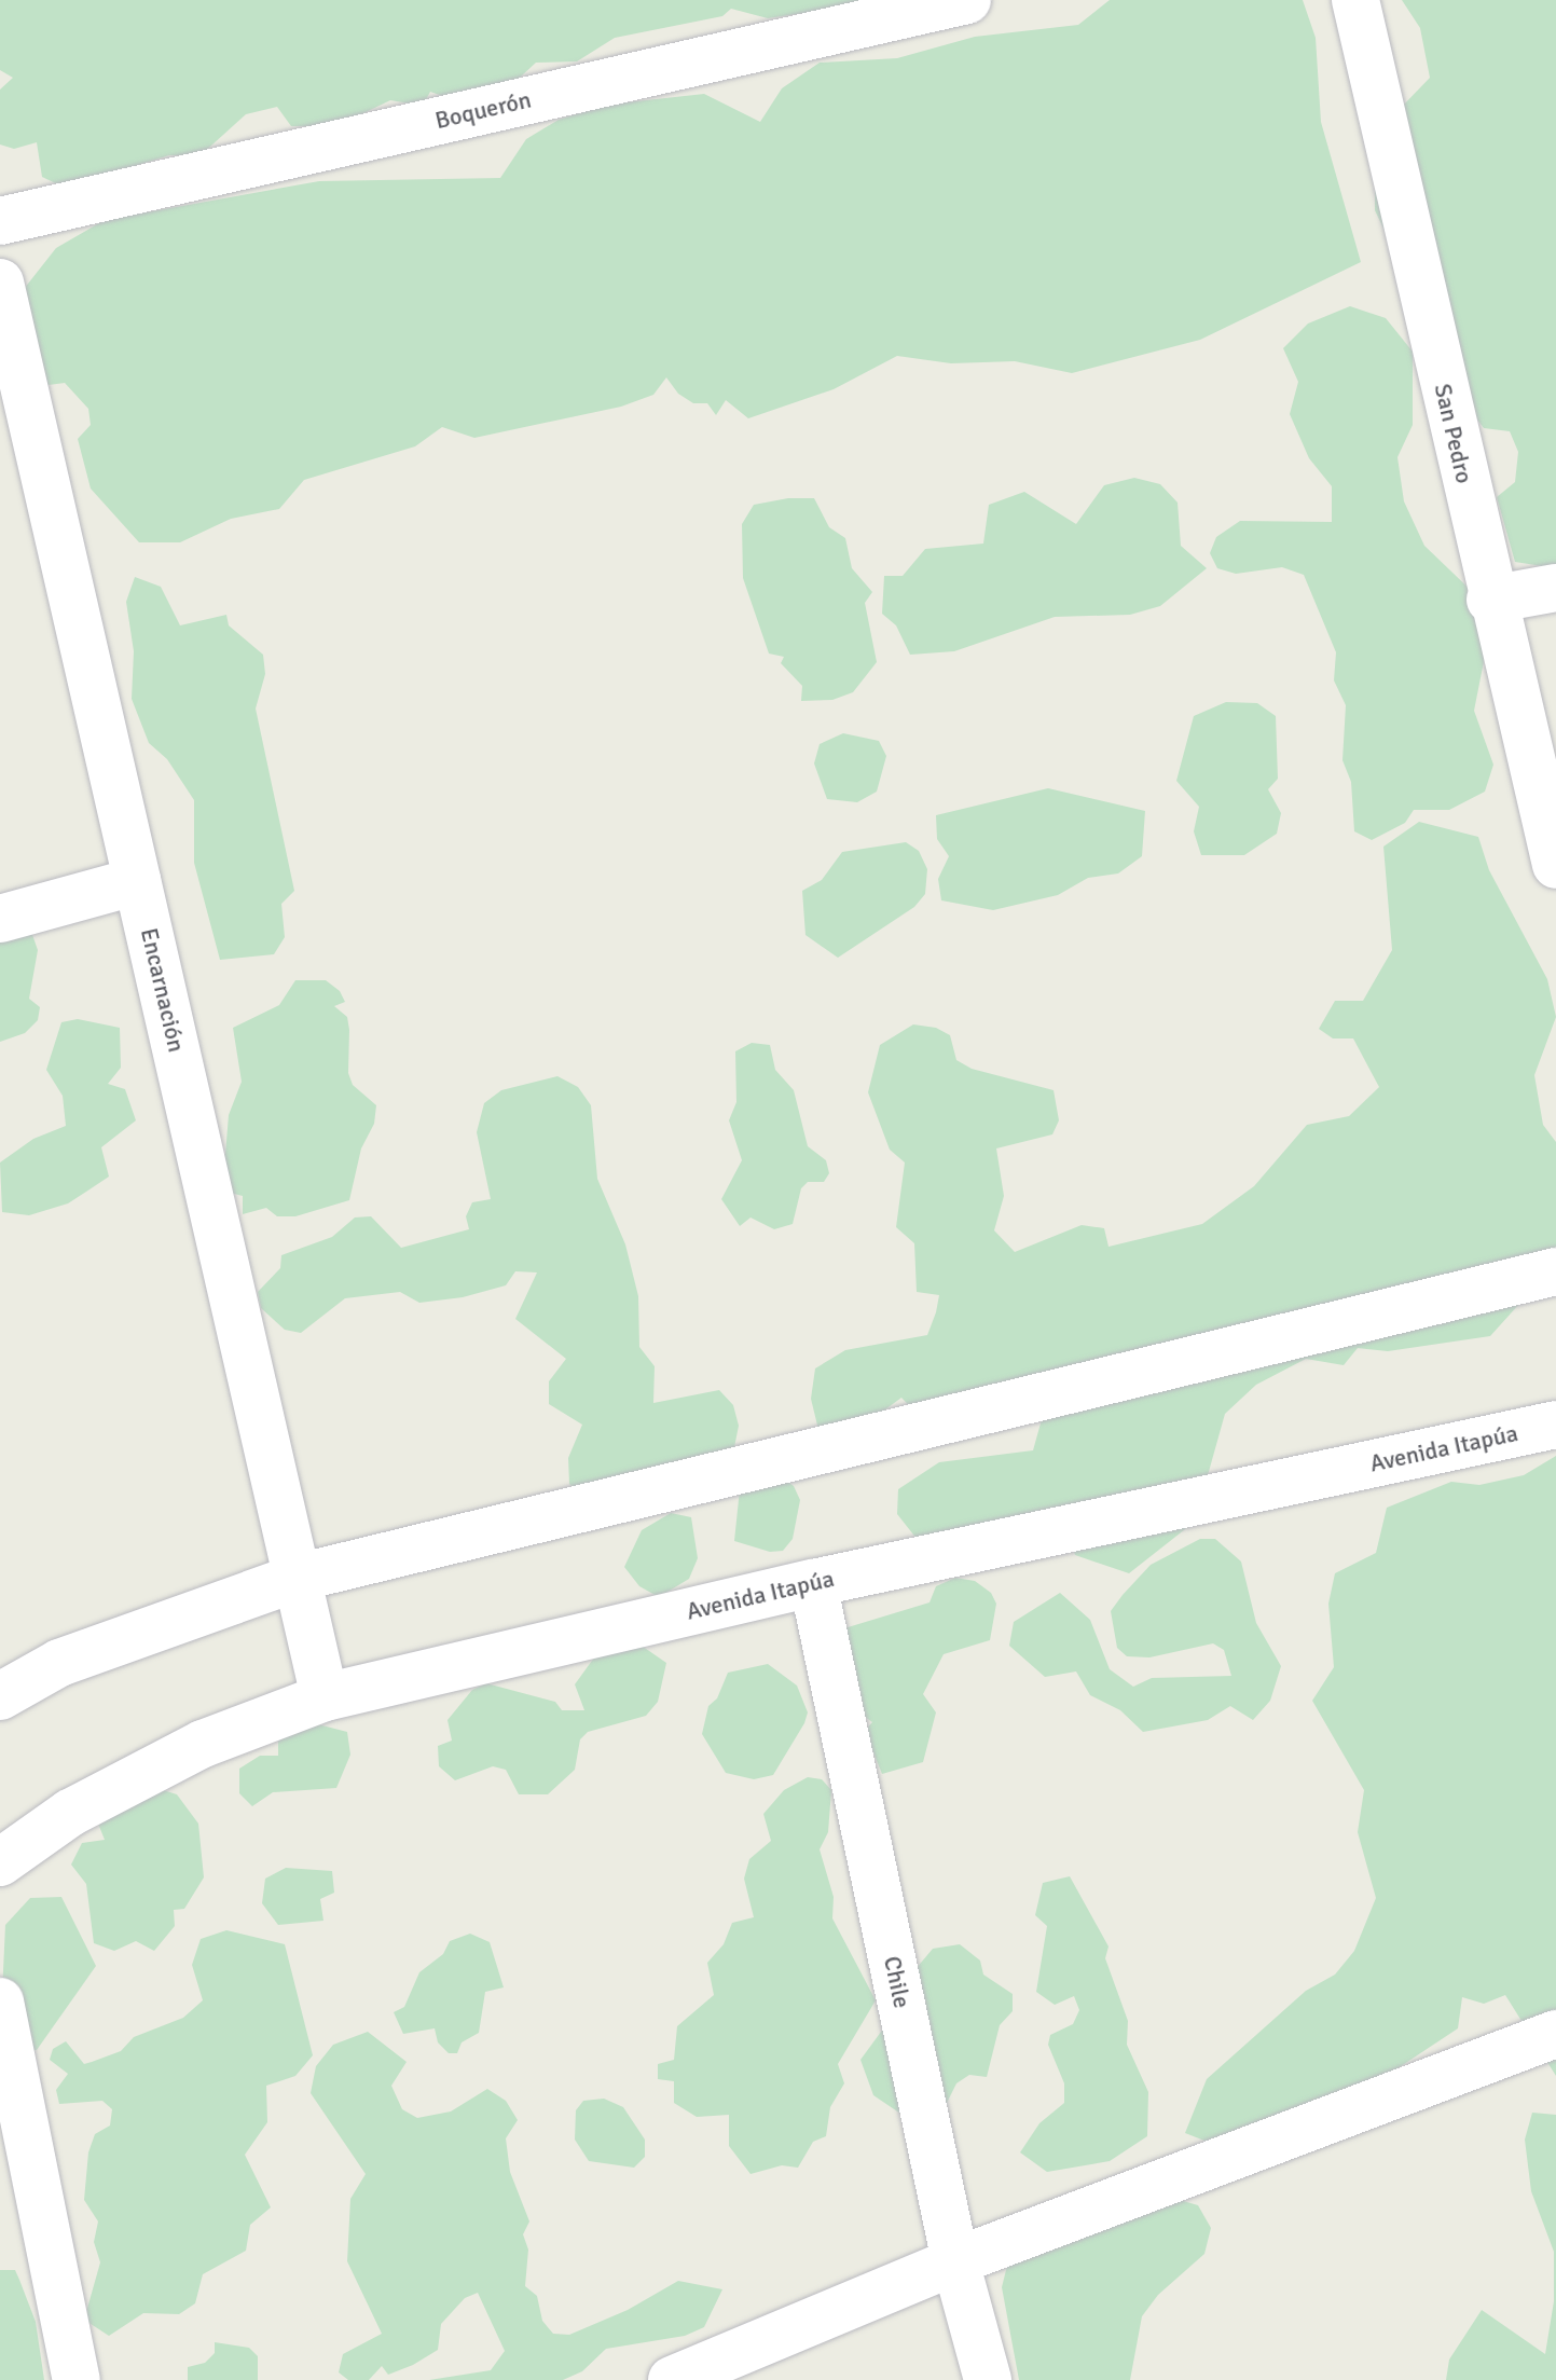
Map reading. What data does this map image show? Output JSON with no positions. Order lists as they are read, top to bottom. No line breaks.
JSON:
{"streets":{"street":["Boquerón","San Pedro","Encarnación","Avenida Itapúa","Chile"]},"crossings":[["Encarnación","Avenida Itapúa"],["Avenida Itapúa","Chile"]]}
